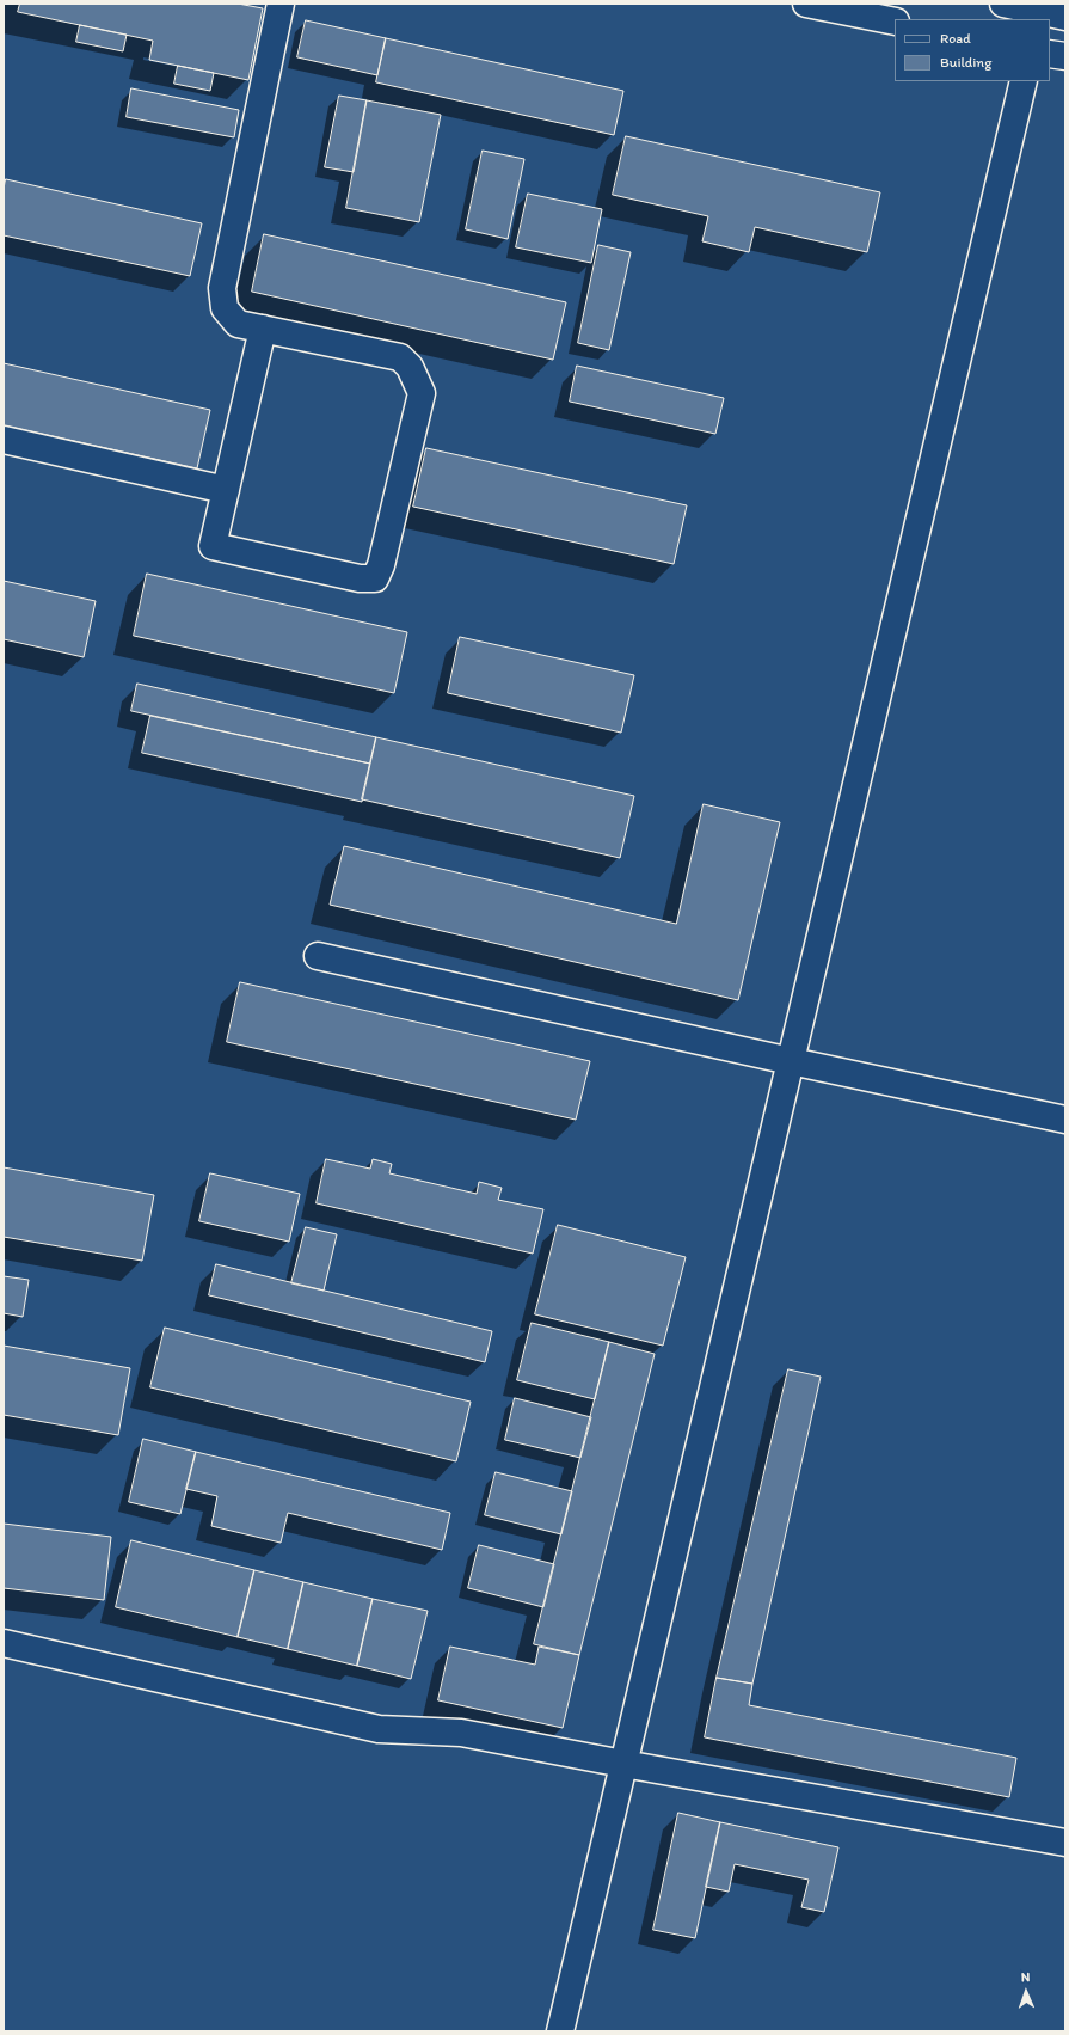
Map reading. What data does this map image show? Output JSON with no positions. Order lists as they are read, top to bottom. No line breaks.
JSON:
{"legend":["Road","Building"],"north":"top"}
